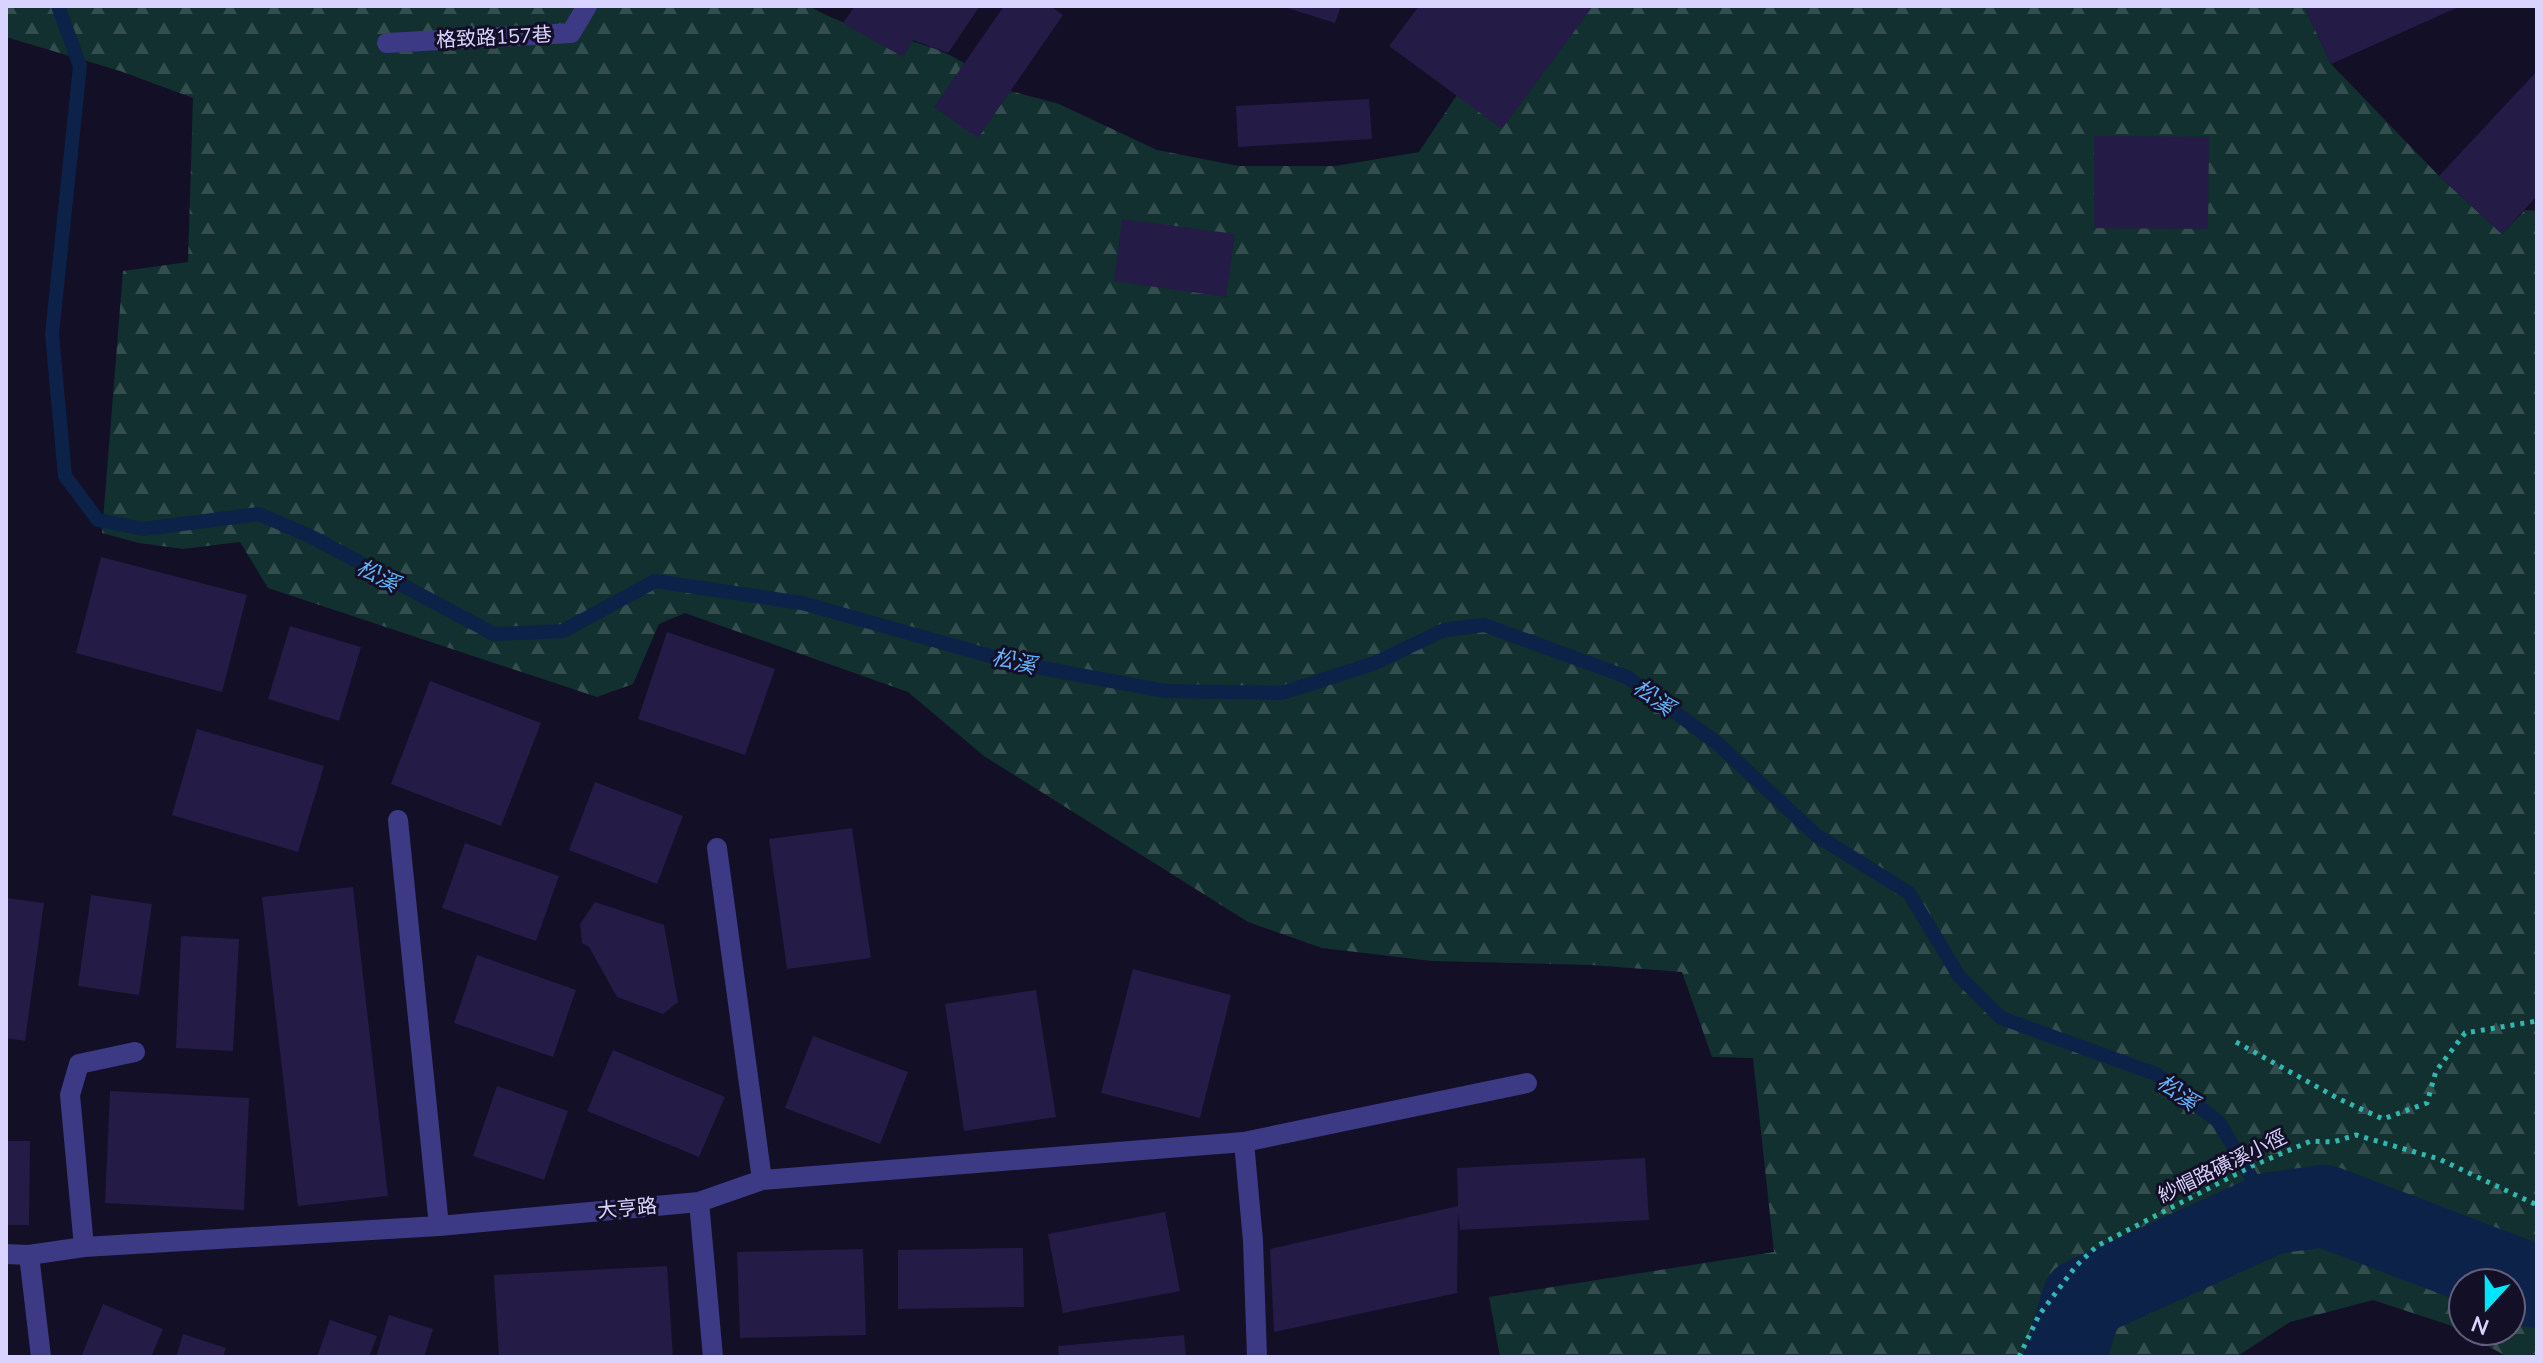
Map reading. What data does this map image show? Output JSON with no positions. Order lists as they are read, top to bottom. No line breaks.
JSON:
{"streets":{"street":["格致路157巷","大亨路"],"path":["紗帽路磺溪小徑"]},"water":["松溪"],"north":"bottom"}
